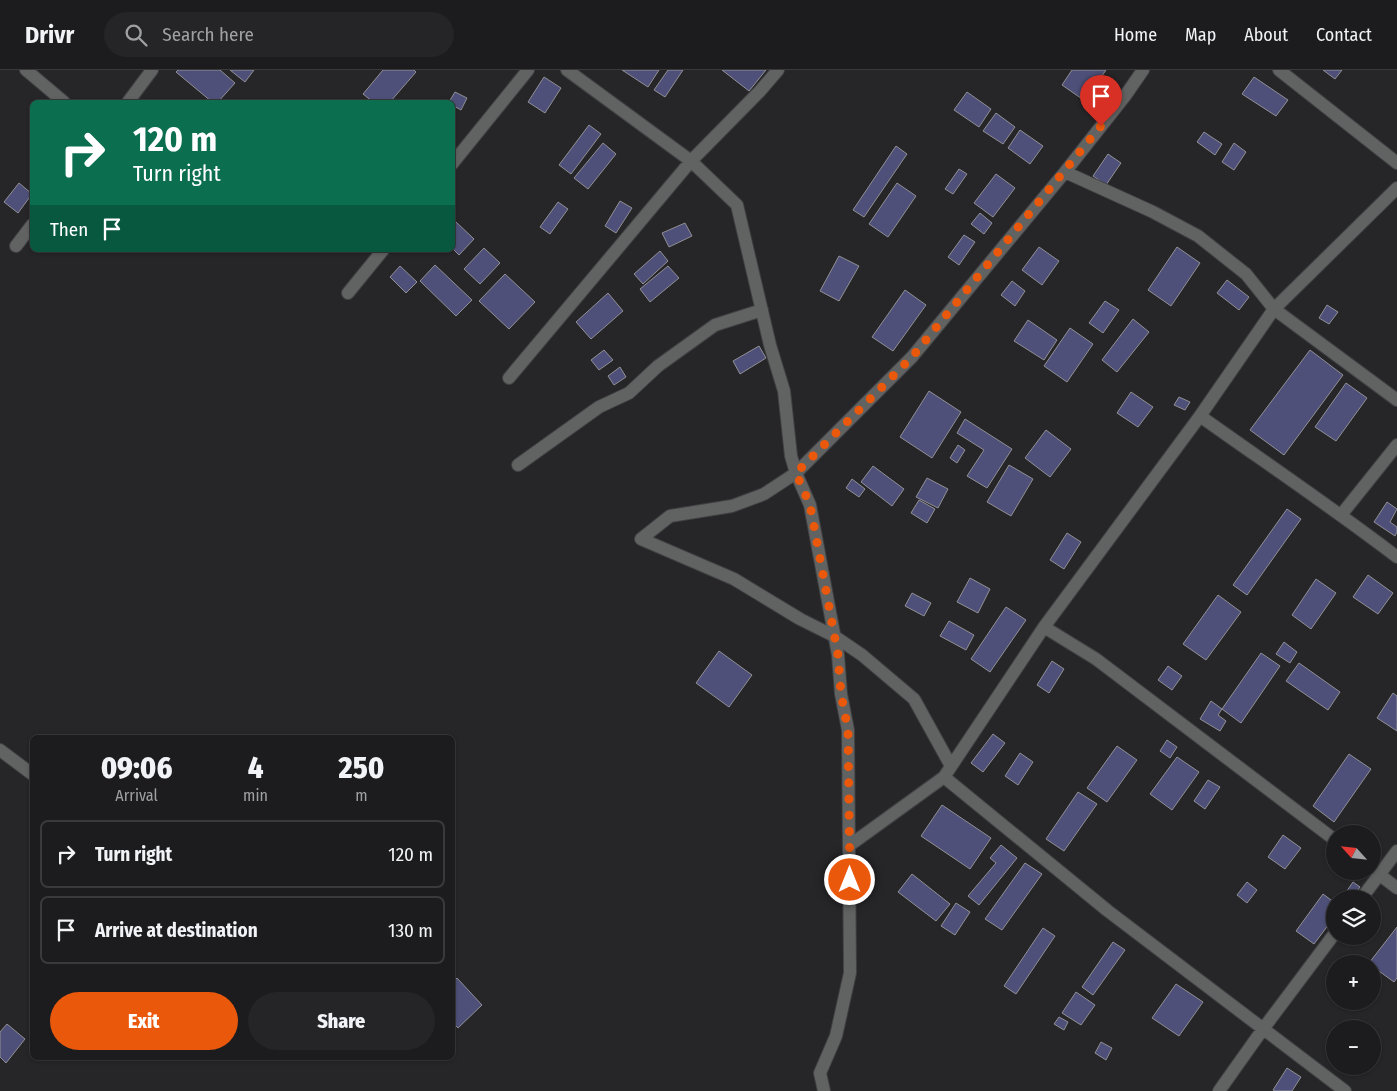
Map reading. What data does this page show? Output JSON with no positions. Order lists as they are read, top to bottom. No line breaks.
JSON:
{"north":"top left","page":{"header":"Drivr","search":"Search here","nav":["Home","Map","About","Contact"],"turn":["120 m","Turn right"],"then":"Then","eta":["09:06","Arrival","4","min","250","m"],"list":[{"name":"Turn right","value":"120 m"},{"name":"Arrive at destination","value":"130 m"}],"map_buttons":["+","−"],"buttons":["Exit","Share"]}}
